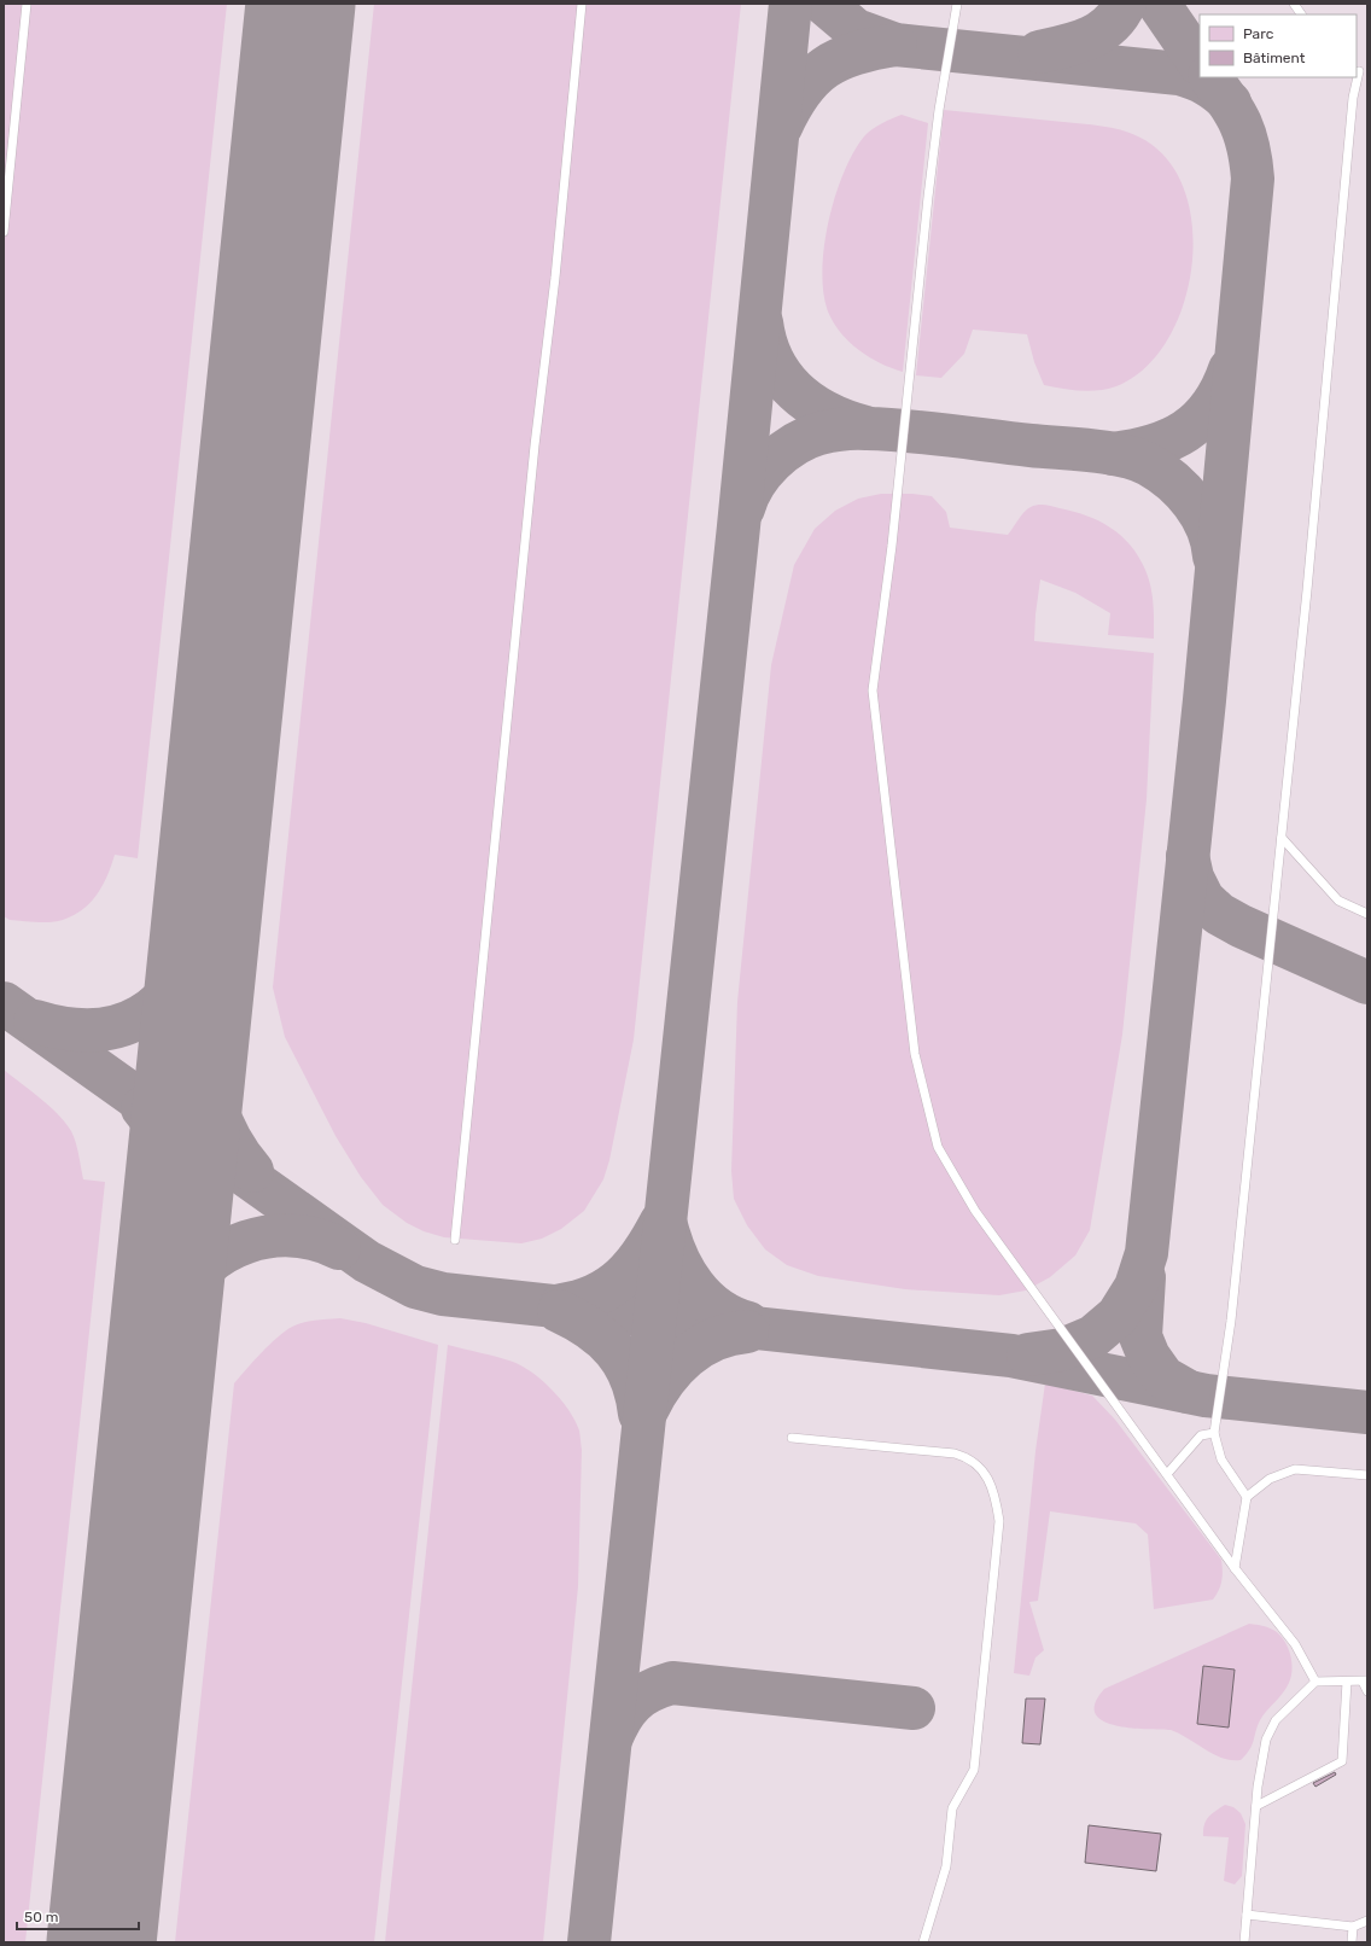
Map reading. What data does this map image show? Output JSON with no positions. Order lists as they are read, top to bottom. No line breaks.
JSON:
{"legend":["Parc","Bâtiment"],"scale_bar":"50 m"}
